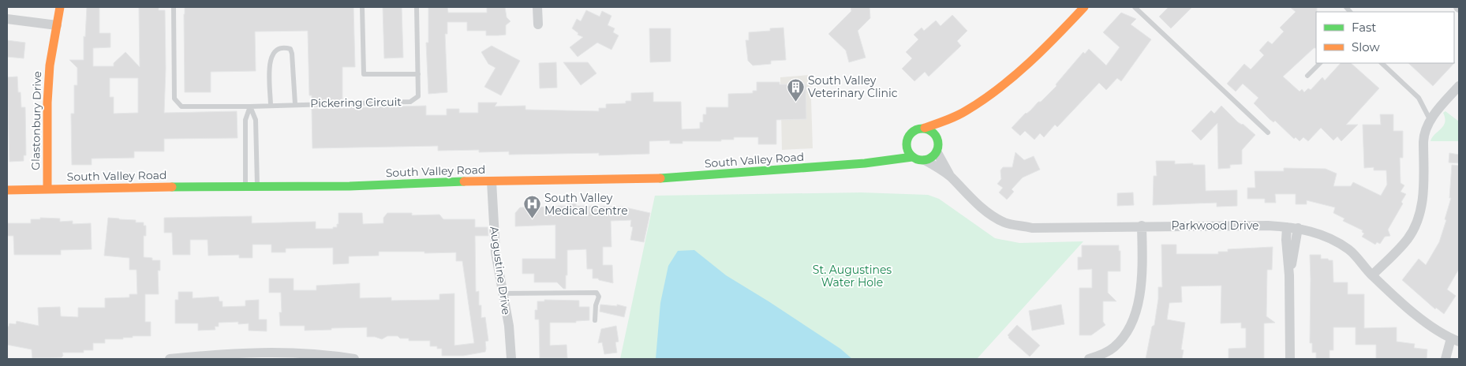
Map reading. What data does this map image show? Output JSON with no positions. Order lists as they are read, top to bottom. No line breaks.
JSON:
{"streets":{"main road":["Glastonbury Drive","South Valley Road"],"street":["Parkwood Drive","Augustine Drive"],"lane":["Pickering Circuit"]},"crossings":[["Glastonbury Drive","South Valley Road"],["South Valley Road","Parkwood Drive"],["South Valley Road","Augustine Drive"]],"parks":["St. Augustines Water Hole"],"places":{"building":["South Valley Veterinary Clinic"],"hospital":["South Valley Medical Centre"]},"legend":["Fast","Slow"]}
